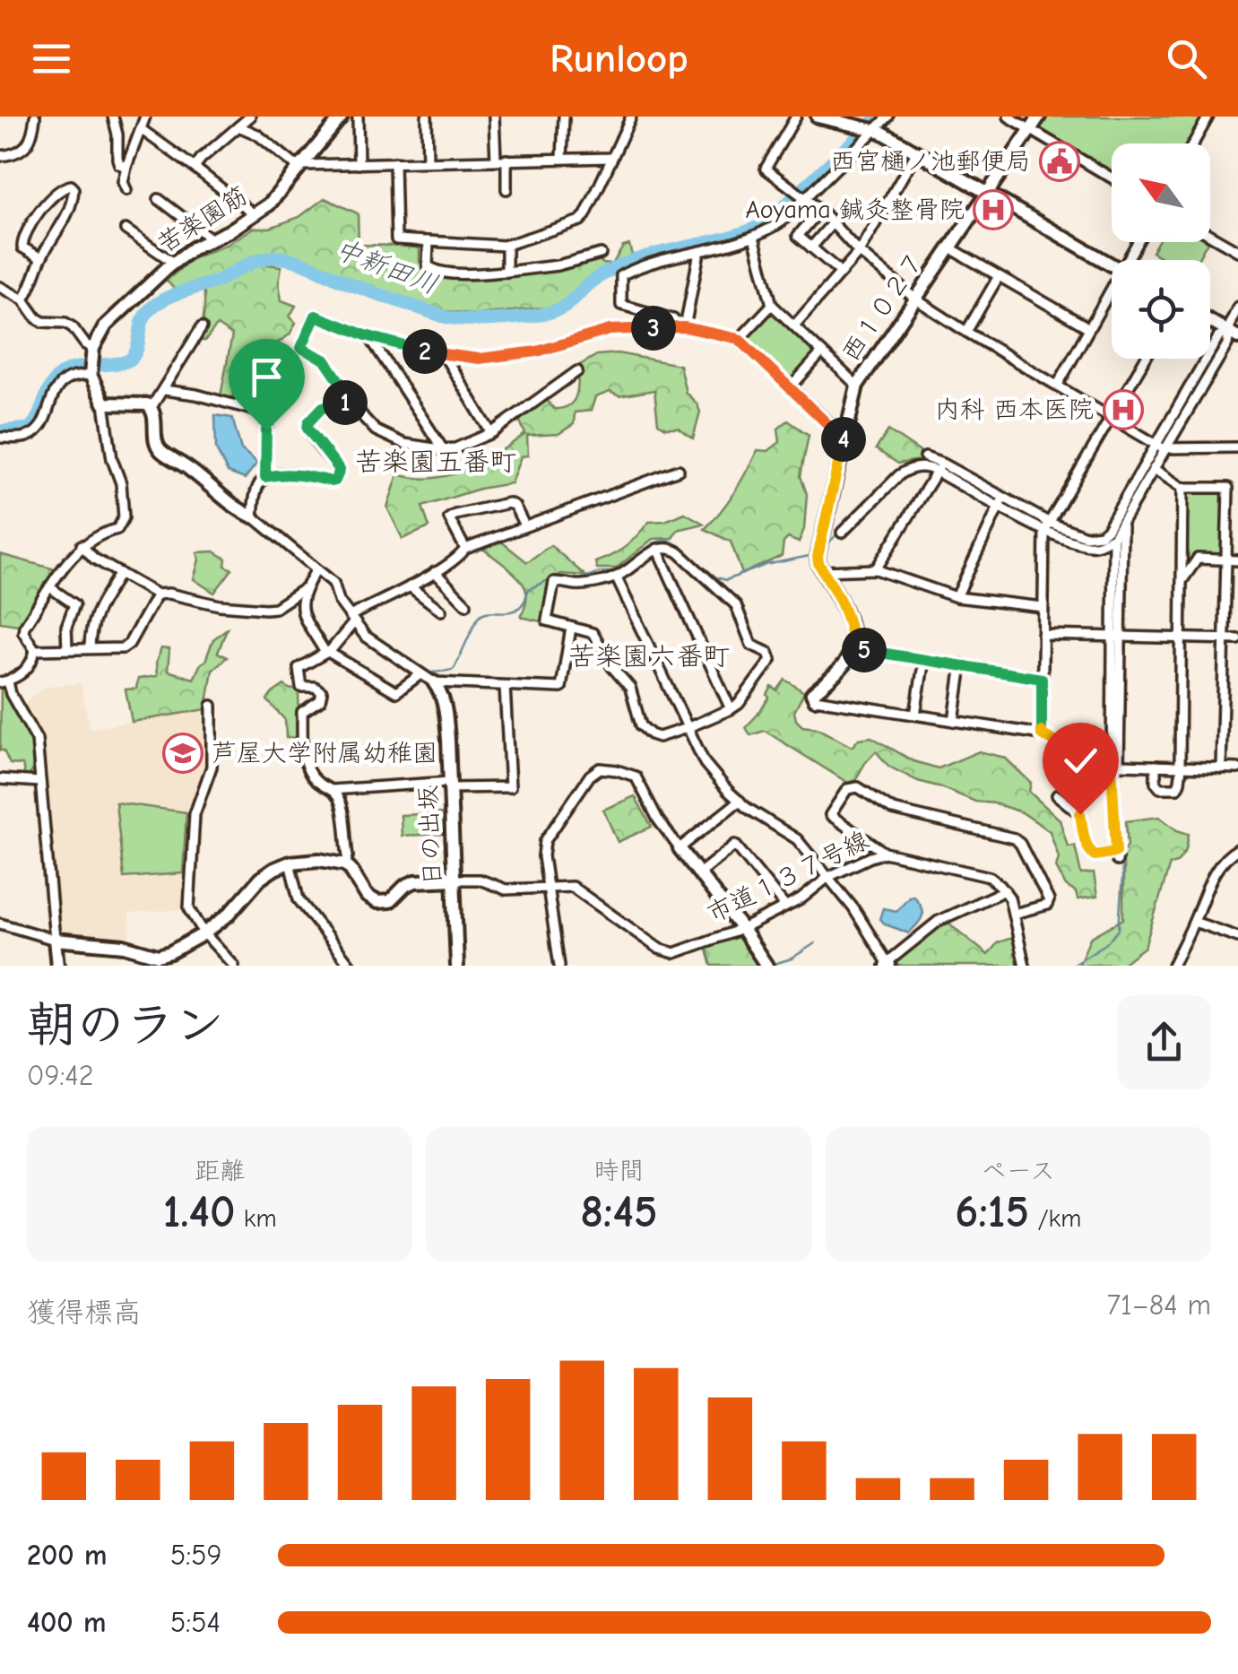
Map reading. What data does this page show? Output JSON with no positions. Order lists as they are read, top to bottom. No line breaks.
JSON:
{"streets":{"street":["苦楽園筋","西１０２７","日の出坂","市道１３７号線"]},"crossings":[["日の出坂","市道１３７号線"]],"districts":["苦楽園五番町","苦楽園六番町"],"water":["中新田川"],"places":{"public building":["西宮樋ノ池郵便局"],"hospital":["Aoyama 鍼灸整骨院","内科 西本医院"],"school or university":["芦屋大学附属幼稚園"]},"north":"top left","page":{"header":"Runloop","pins":["3","2","1","4","5"],"heading":["朝のラン","09:42"],"stats":[["距離","1.40 km"],["時間","8:45"],["ペース","6:15 /km"]],"chart":["獲得標高","71–84 m"],"list":[{"name":"200 m","note":"5:59"},{"name":"400 m","note":"5:54"}]}}
